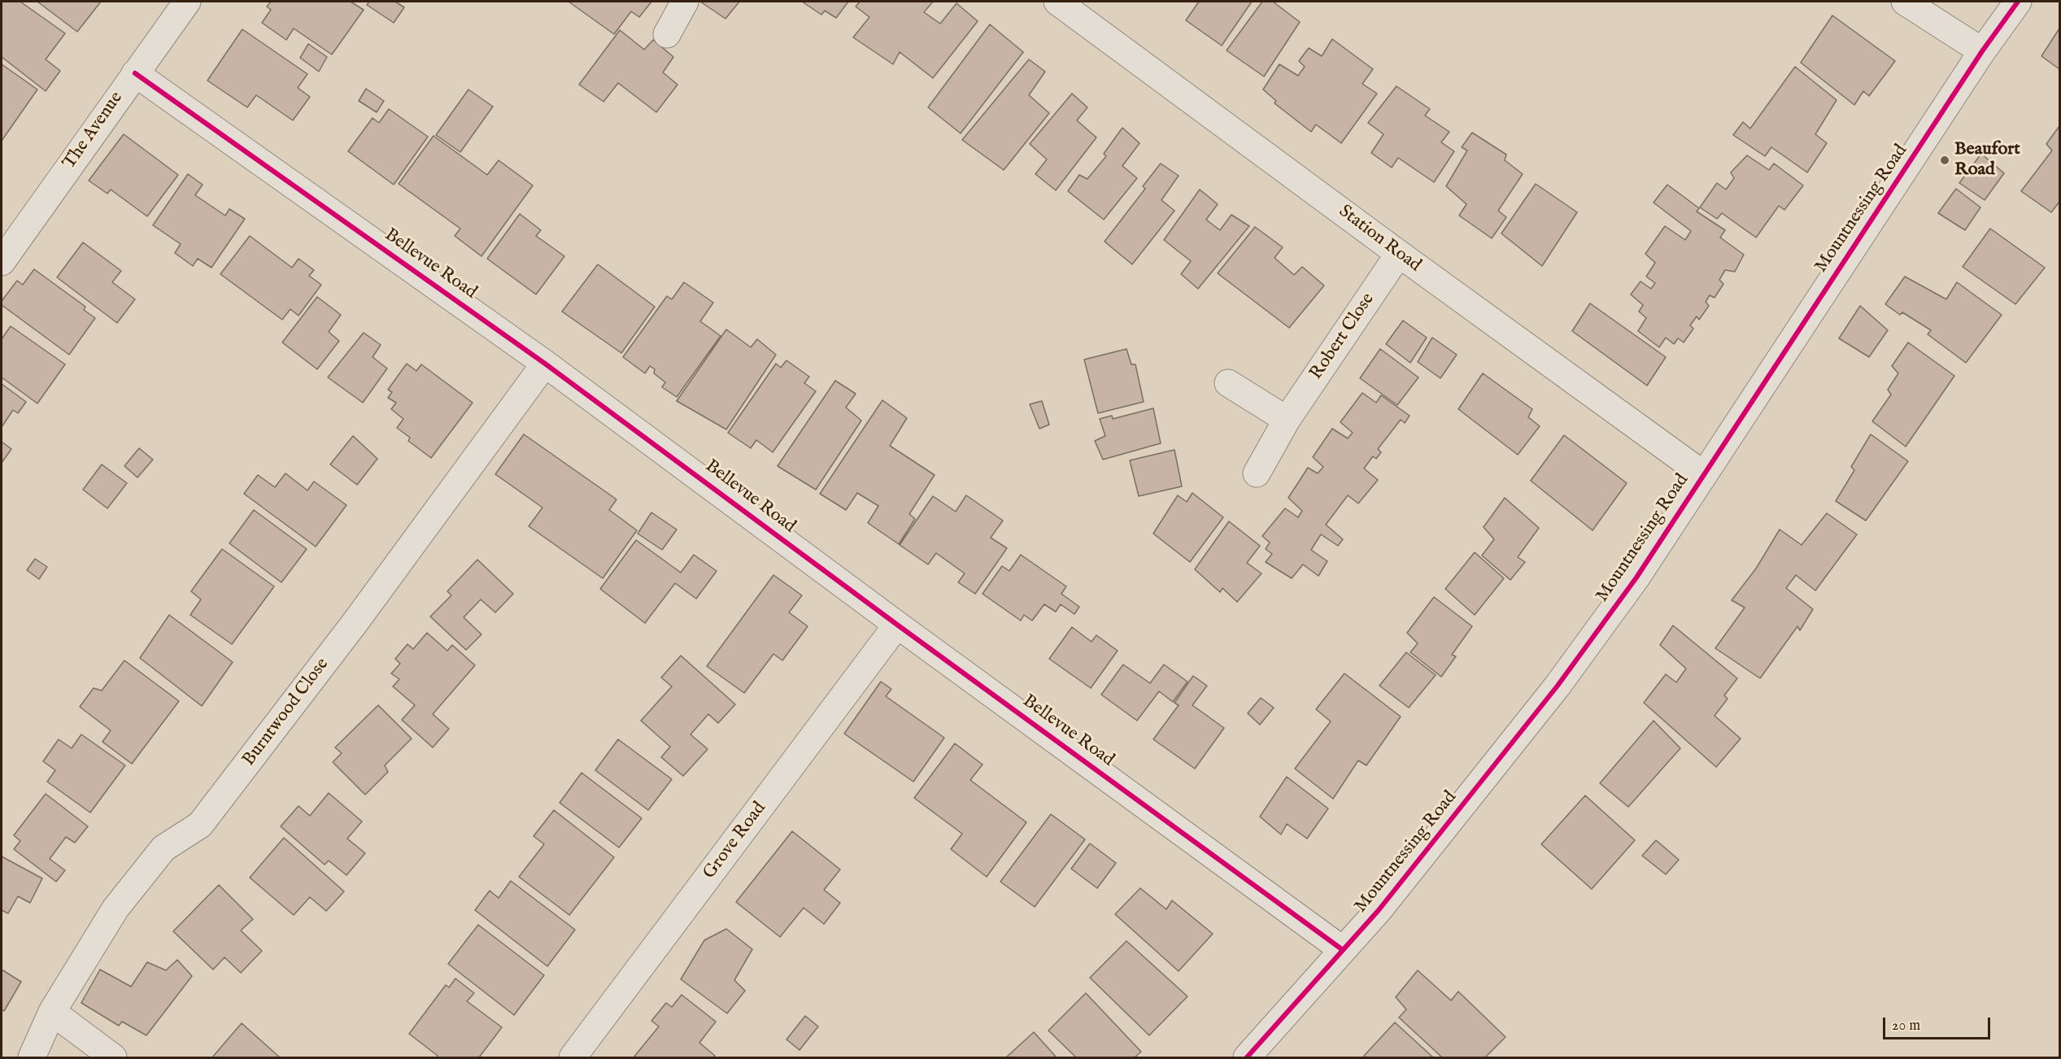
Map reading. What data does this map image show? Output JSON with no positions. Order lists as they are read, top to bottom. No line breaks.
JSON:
{"streets":{"street":["The Avenue","Mountnessing Road","Station Road","Bellevue Road","Robert Close","Burntwood Close","Grove Road"]},"crossings":[["The Avenue","Bellevue Road"],["Mountnessing Road","Station Road"],["Mountnessing Road","Bellevue Road"],["Station Road","Robert Close"],["Bellevue Road","Burntwood Close"],["Bellevue Road","Grove Road"]],"places":["Beaufort Road"],"scale_bar":"20 m"}
